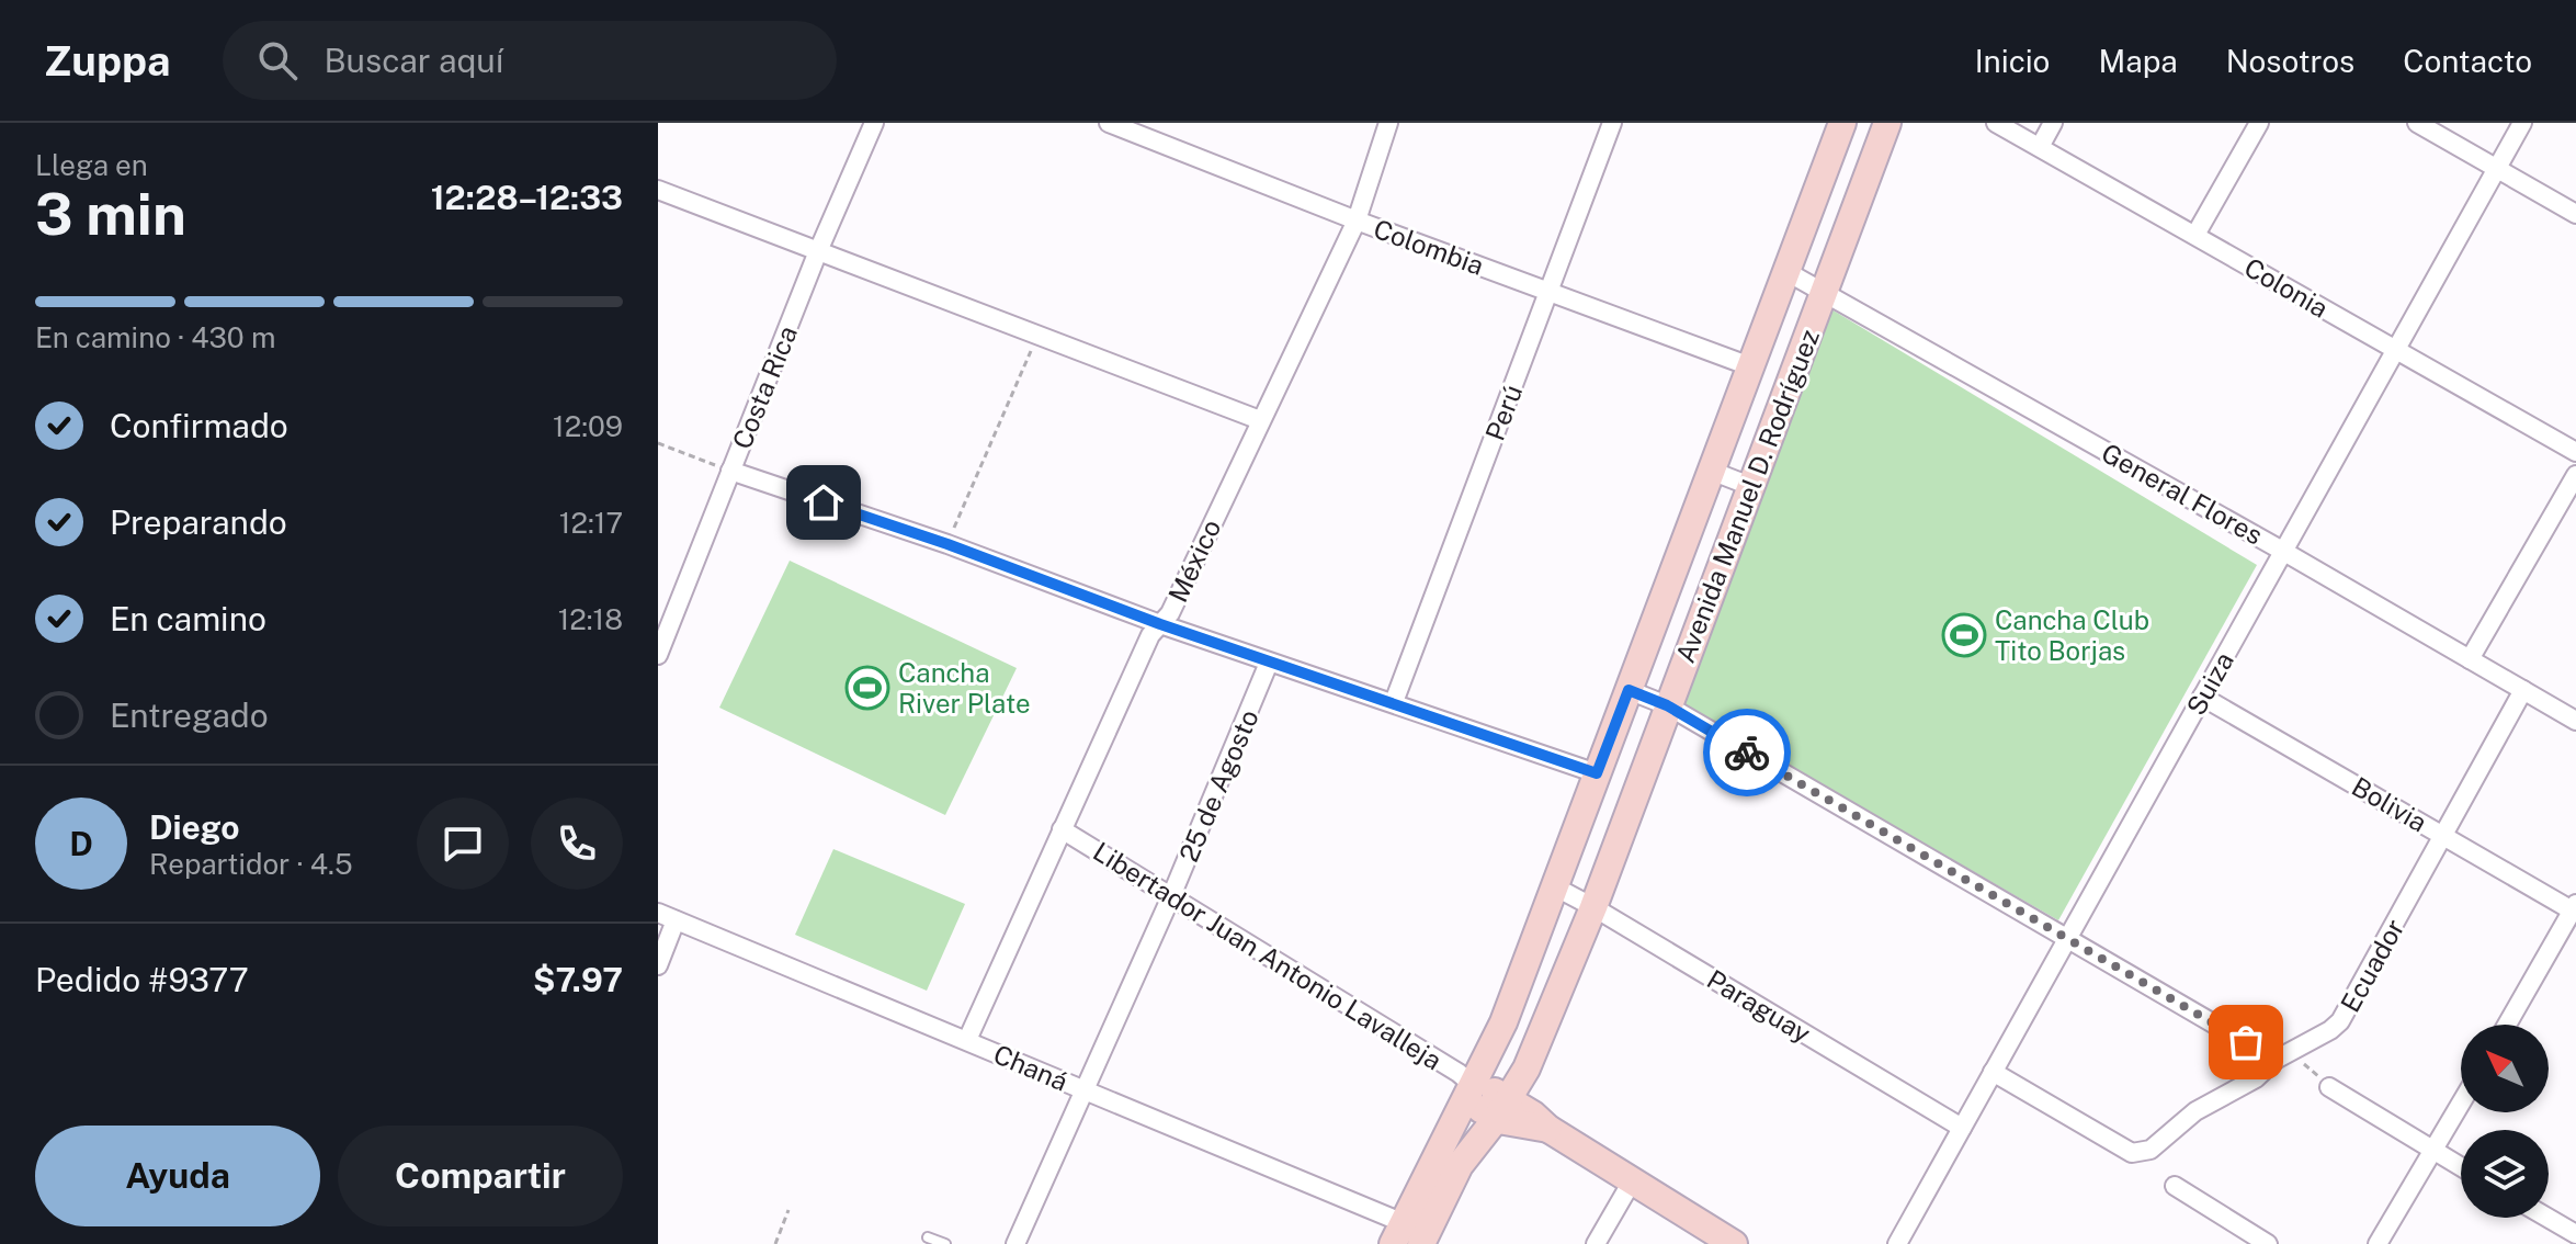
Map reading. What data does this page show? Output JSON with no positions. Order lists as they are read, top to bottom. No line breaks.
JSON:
{"streets":{"street":["Colombia","Colonia","Costa Rica","Perú","General Flores","Avenida Manuel D. Rodríguez","México","Suiza","25 de Agosto","Bolivia","Libertador Juan Antonio Lavalleja","Ecuador","Paraguay","Chaná"]},"crossings":[["Colombia","Perú"],["Colombia","Avenida Manuel D. Rodríguez"],["Colombia","México"],["Colonia","Suiza"],["General Flores","Avenida Manuel D. Rodríguez"],["General Flores","Suiza"],["General Flores","Ecuador"],["Avenida Manuel D. Rodríguez","Libertador Juan Antonio Lavalleja"],["Avenida Manuel D. Rodríguez","Paraguay"],["Avenida Manuel D. Rodríguez","Chaná"],["México","Libertador Juan Antonio Lavalleja"],["México","Chaná"],["Suiza","Bolivia"],["Suiza","Ecuador"],["Suiza","Paraguay"],["25 de Agosto","Libertador Juan Antonio Lavalleja"],["25 de Agosto","Chaná"],["Bolivia","Ecuador"]],"places":{"sports":["Cancha Club Tito Borjas","Cancha River Plate"]},"north":"top left","page":{"header":"Zuppa","search":"Buscar aquí","nav":["Inicio","Mapa","Nosotros","Contacto"],"heading":["3 min","Llega en","12:28–12:33"],"panel":["Diego","Repartidor · 4.5","Pedido #9377","$7.97"],"bar":"En camino · 430 m","list":[["Confirmado","12:09"],["Preparando","12:17"],["En camino","12:18"],"Entregado"],"round":"D","buttons":["Ayuda","Compartir"]}}
